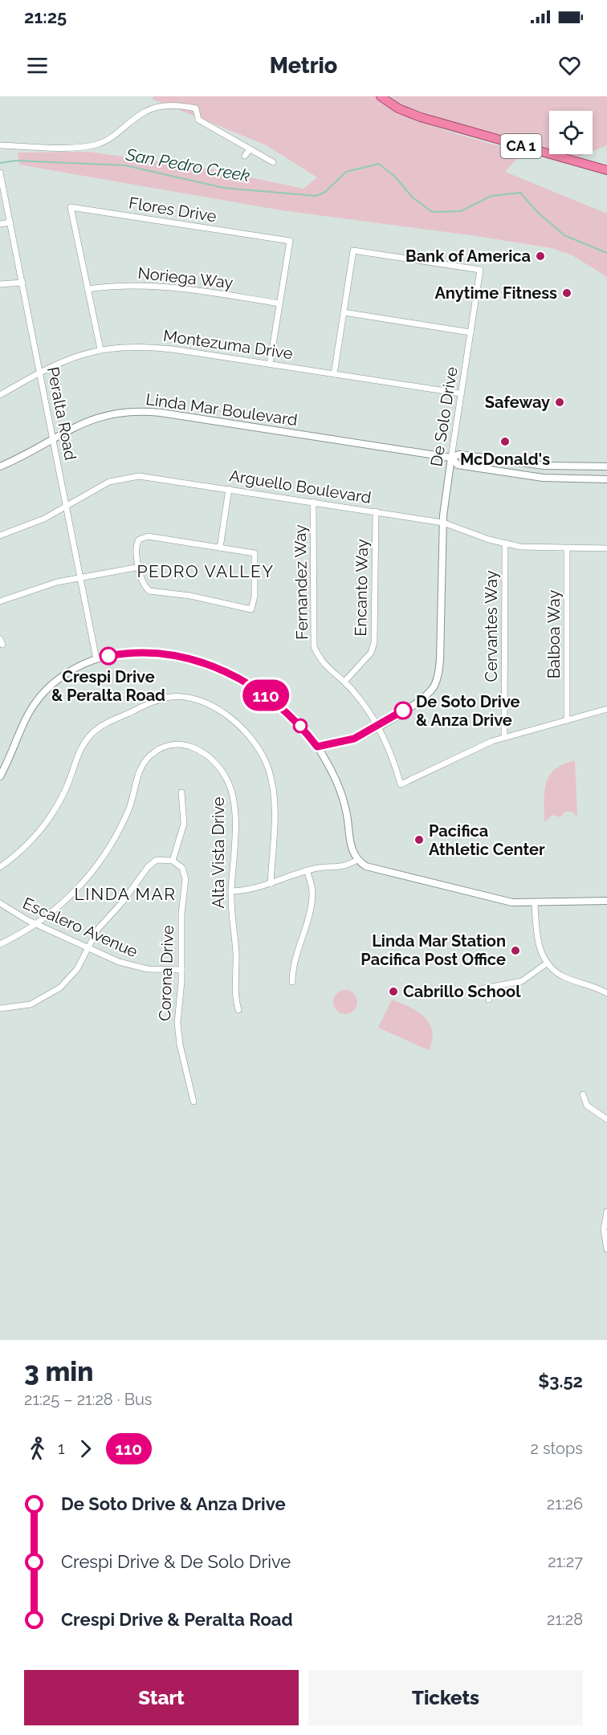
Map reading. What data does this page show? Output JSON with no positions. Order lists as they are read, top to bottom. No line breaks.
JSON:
{"streets":{"highway":["CA 1"],"street":["Flores Drive","Noriega Way","Montezuma Drive","Linda Mar Boulevard","Peralta Road","De Solo Drive","Arguello Boulevard","Fernandez Way","Encanto Way","Cervantes Way","Balboa Way","Alta Vista Drive","Escalero Avenue","Corona Drive"]},"crossings":[["Flores Drive","Noriega Way"],["Flores Drive","Montezuma Drive"],["Montezuma Drive","Peralta Road"],["Montezuma Drive","De Solo Drive"],["Linda Mar Boulevard","Peralta Road"],["Linda Mar Boulevard","De Solo Drive"],["Peralta Road","Arguello Boulevard"],["De Solo Drive","Arguello Boulevard"],["De Solo Drive","Fernandez Way"],["Arguello Boulevard","Fernandez Way"],["Arguello Boulevard","Encanto Way"],["Arguello Boulevard","Cervantes Way"],["Arguello Boulevard","Balboa Way"],["Fernandez Way","Encanto Way"],["Fernandez Way","Cervantes Way"],["Alta Vista Drive","Escalero Avenue"],["Escalero Avenue","Corona Drive"]],"districts":["PEDRO VALLEY","LINDA MAR"],"water":["San Pedro Creek"],"places":["Bank of America","Anytime Fitness","Safeway","McDonald's","Crespi Drive & Peralta Road","De Soto Drive & Anza Drive","Pacifica Athletic Center","Linda Mar Station Pacifica Post Office","Cabrillo School"],"lines":["bus line 110"],"page":{"status":"21:25","header":"Metrio","on_map":"110","heading":["3 min","21:25 – 21:28 · Bus","$3.52"],"legs":["1","110","2 stops"],"list":[{"name":"De Soto Drive & Anza Drive","value":"21:26"},{"name":"Crespi Drive & De Solo Drive","value":"21:27"},{"name":"Crespi Drive & Peralta Road","value":"21:28"}],"buttons":["Start","Tickets"]}}
